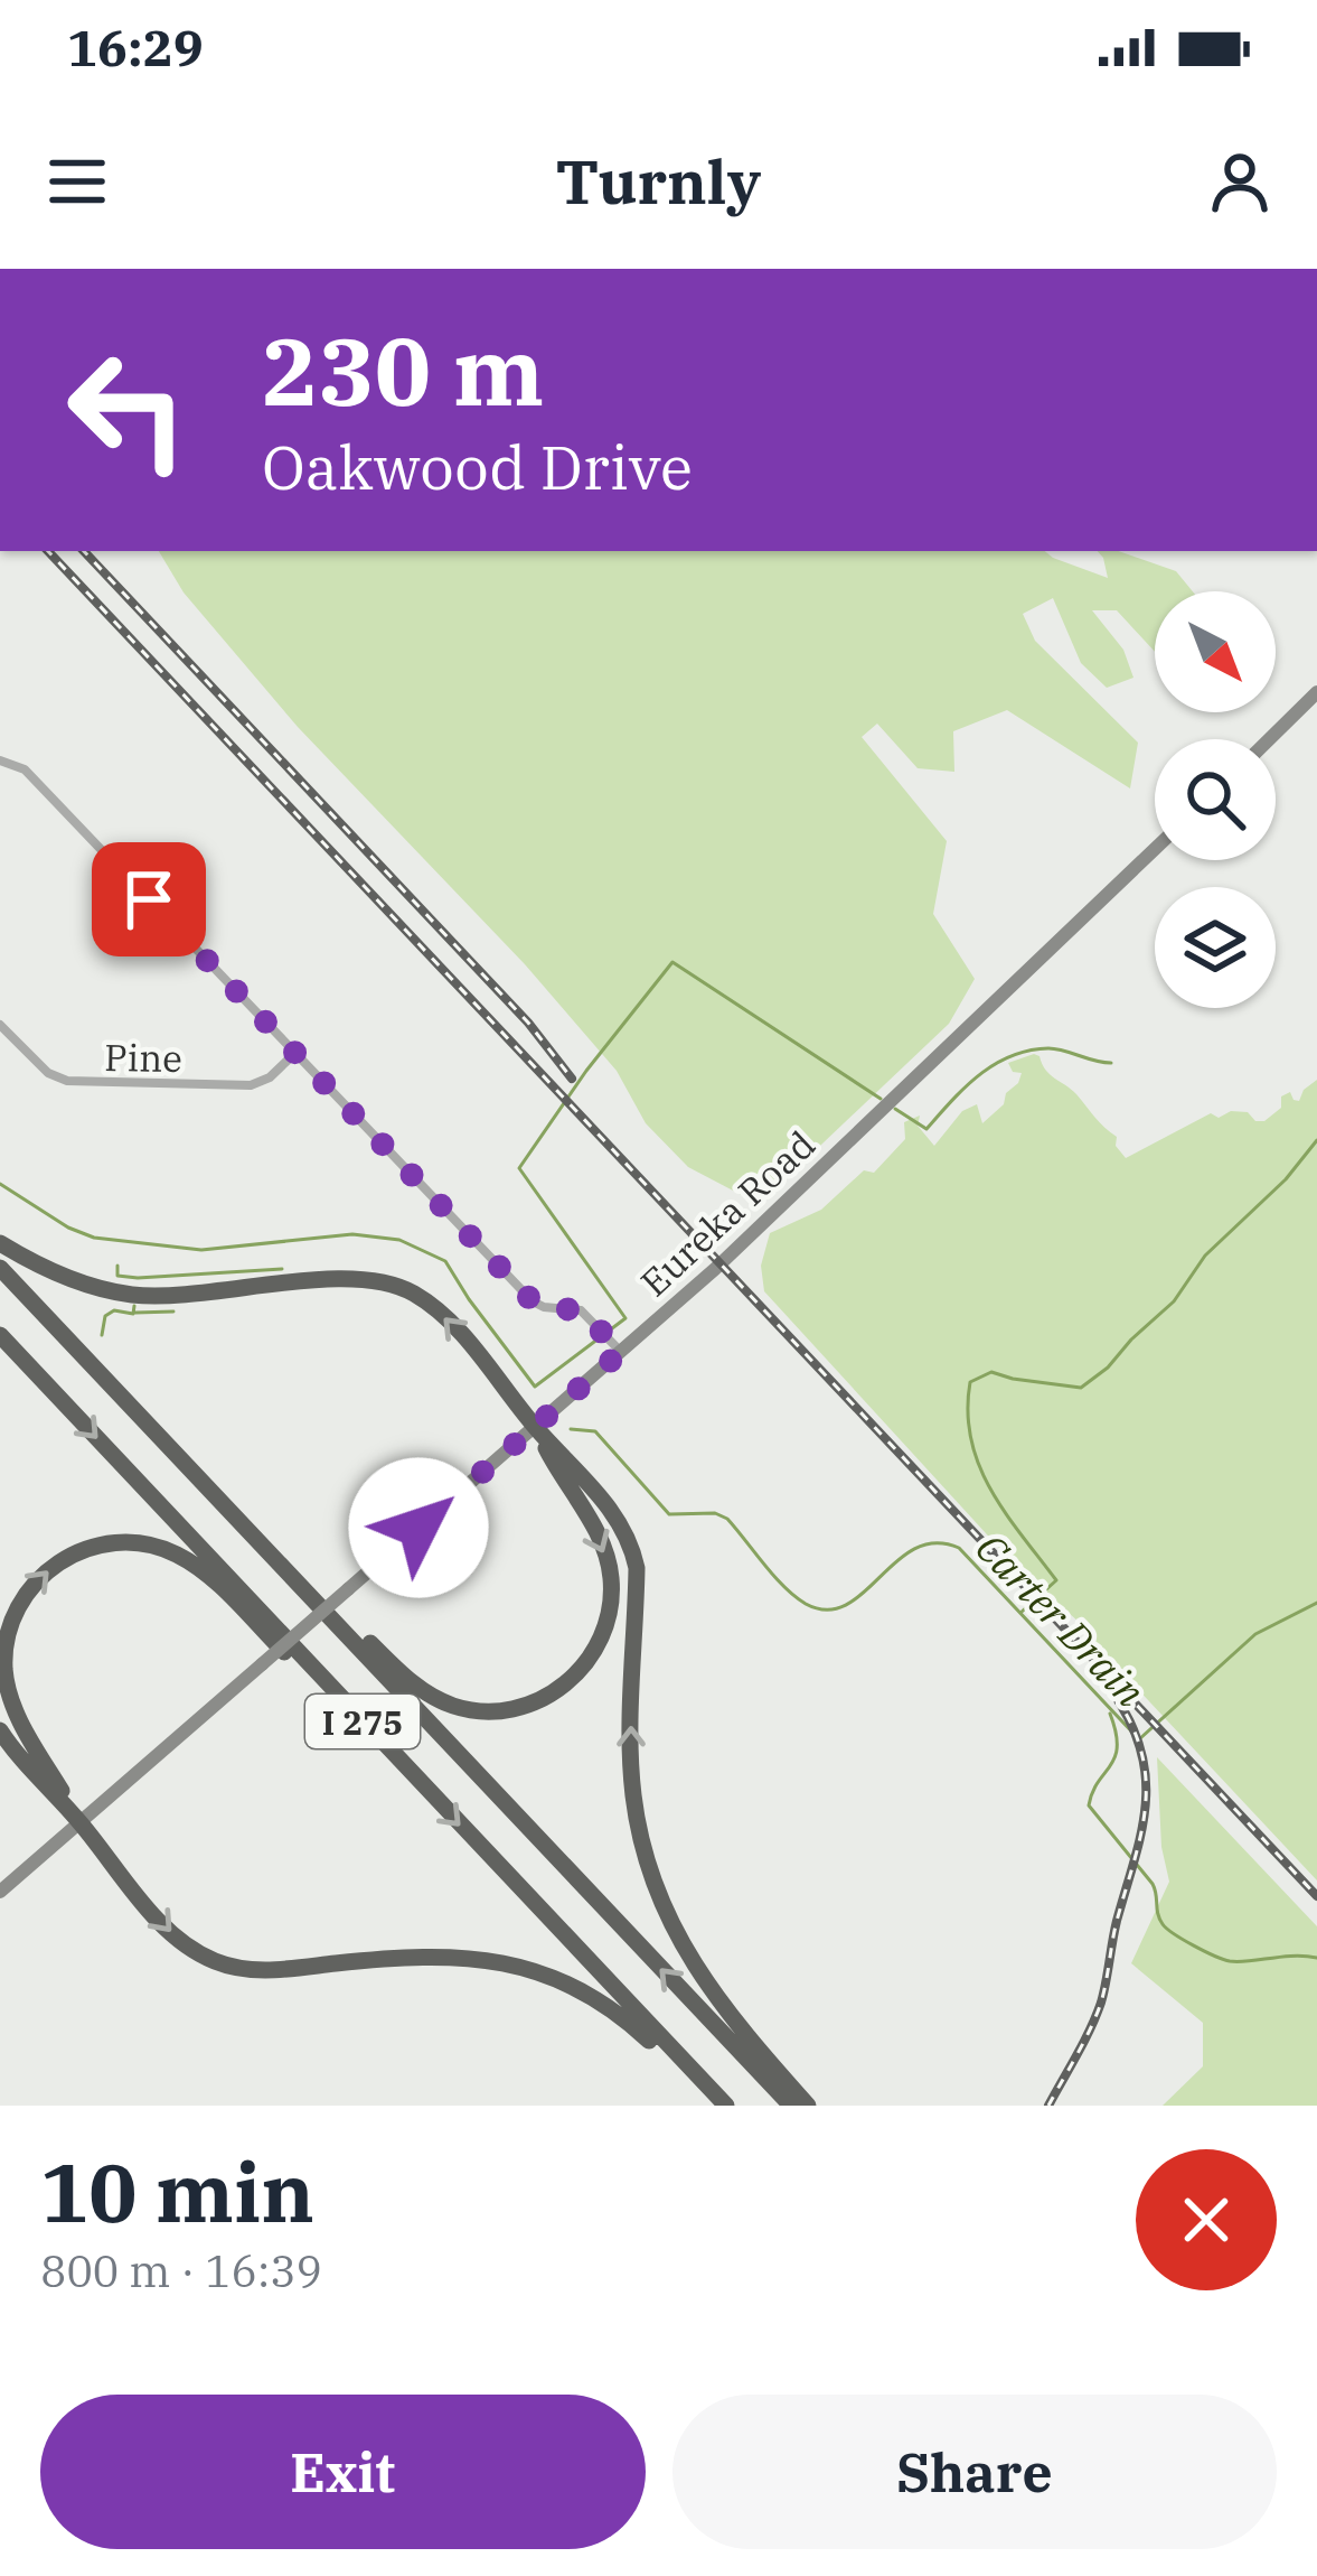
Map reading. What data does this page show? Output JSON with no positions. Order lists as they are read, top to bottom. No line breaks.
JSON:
{"streets":{"highway":["I 275"],"street":["Pine","Eureka Road"]},"water":["Carter Drain"],"north":"bottom right","page":{"status":"16:29","header":"Turnly","turn":["230 m","Oakwood Drive"],"heading":["10 min","800 m · 16:39"],"buttons":["Exit","Share"]}}
